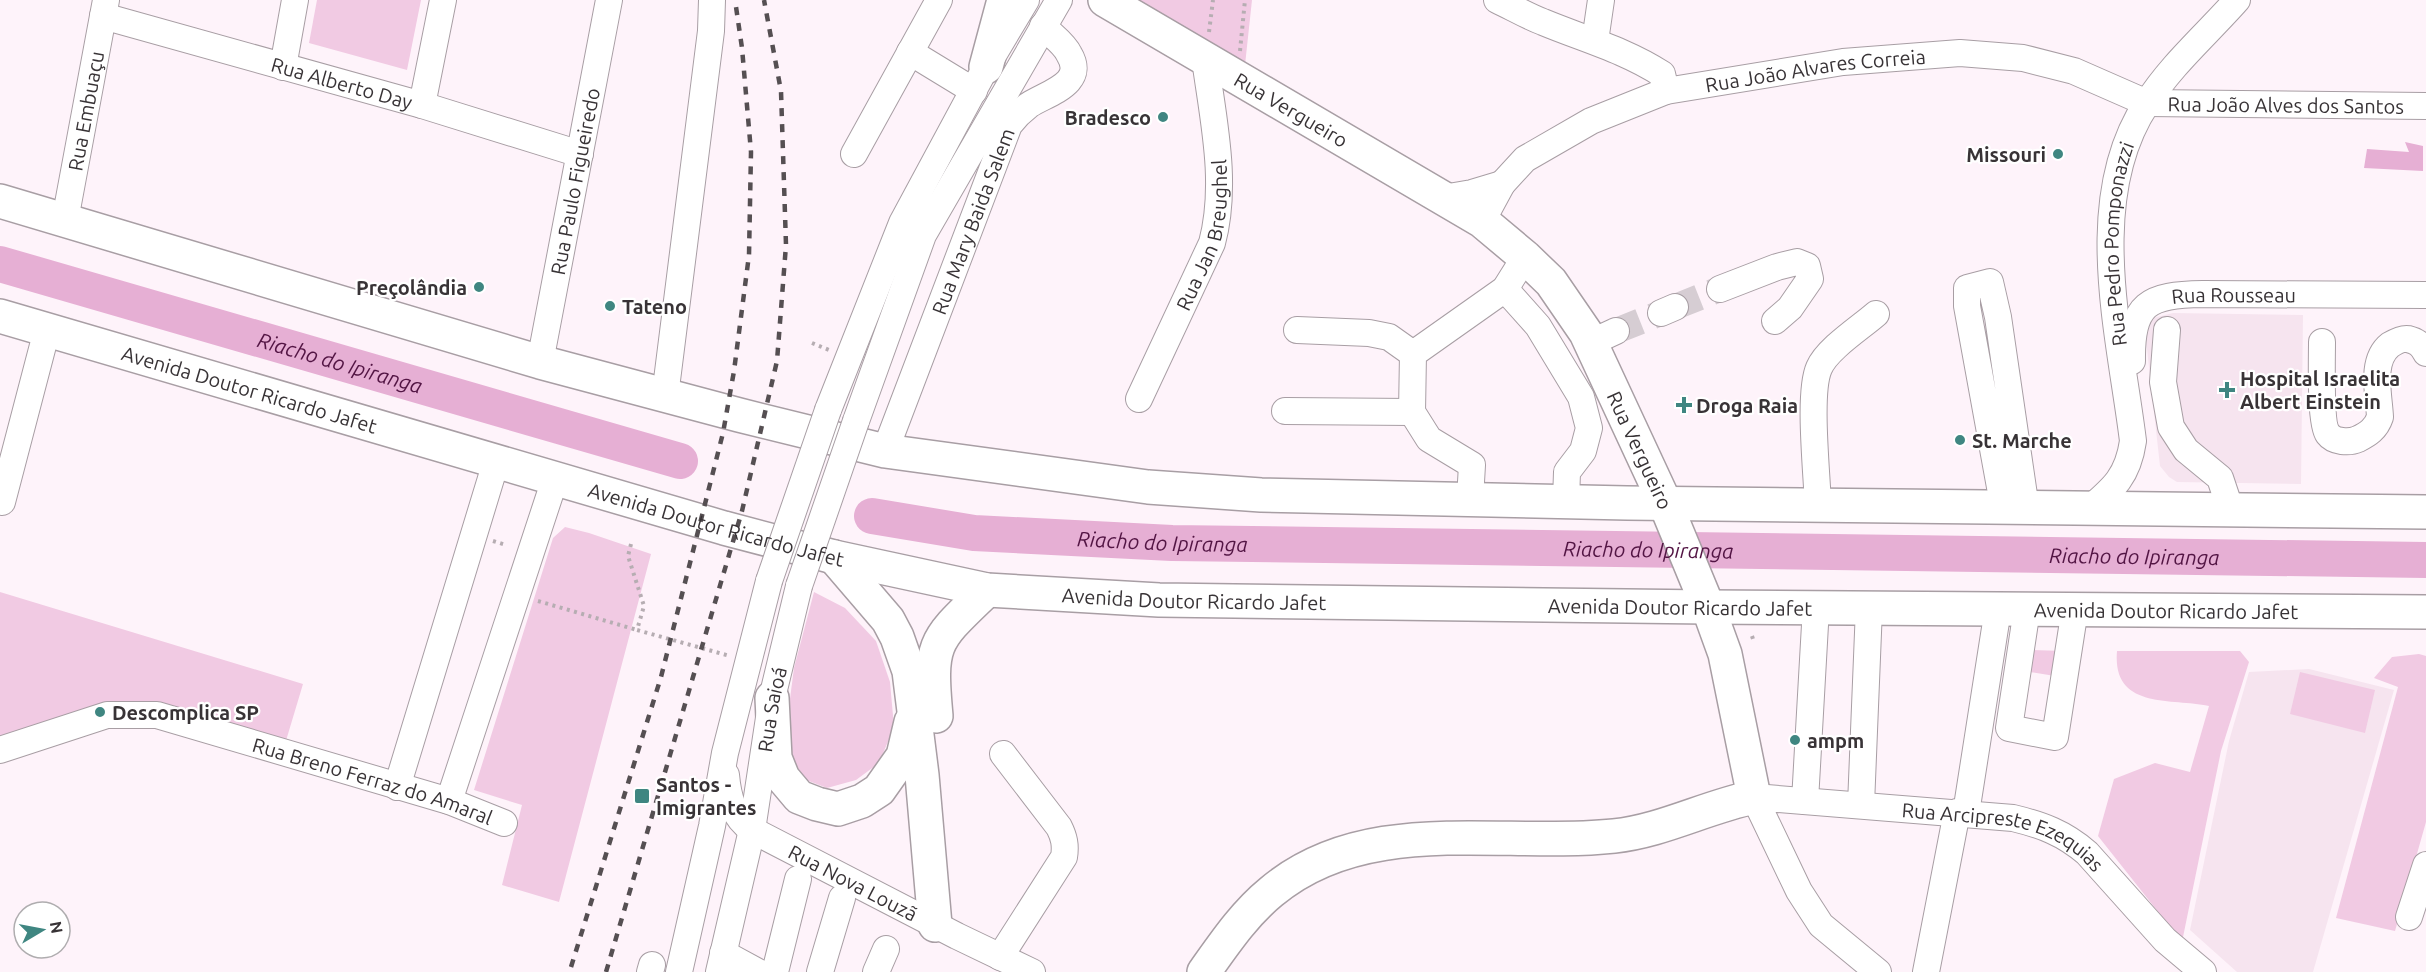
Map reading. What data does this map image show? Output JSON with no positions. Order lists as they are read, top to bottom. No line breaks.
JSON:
{"streets":{"main road":["Rua Vergueiro","Avenida Doutor Ricardo Jafet"],"street":["Rua João Alvares Correia","Rua Alberto Day","Rua João Alves dos Santos","Rua Embuaçu","Rua Paulo Figueiredo","Rua Mary Baida Salem","Rua Jan Breughel","Rua Pedro Pomponazzi","Rua Rousseau","Rua Saioá","Rua Breno Ferraz do Amaral","Rua Arcipreste Ezequias","Rua Nova Louzã"]},"crossings":[["Rua João Alvares Correia","Rua João Alves dos Santos"],["Rua João Alvares Correia","Rua Vergueiro"],["Rua João Alvares Correia","Rua Pedro Pomponazzi"],["Rua Alberto Day","Rua Embuaçu"],["Rua Alberto Day","Rua Paulo Figueiredo"],["Rua João Alves dos Santos","Rua Pedro Pomponazzi"],["Rua Vergueiro","Rua Jan Breughel"],["Rua Vergueiro","Avenida Doutor Ricardo Jafet"],["Rua Vergueiro","Rua Arcipreste Ezequias"],["Rua Mary Baida Salem","Rua Saioá"],["Rua Pedro Pomponazzi","Rua Rousseau"],["Rua Saioá","Rua Nova Louzã"]],"water":["Riacho do Ipiranga"],"places":{"other":["Bradesco","Missouri","Preçolândia","Tateno","St. Marche","Descomplica SP","ampm"],"health":["Hospital Israelita Albert Einstein","Droga Raia"],"transit":["Santos - Imigrantes"]},"north":"right"}
